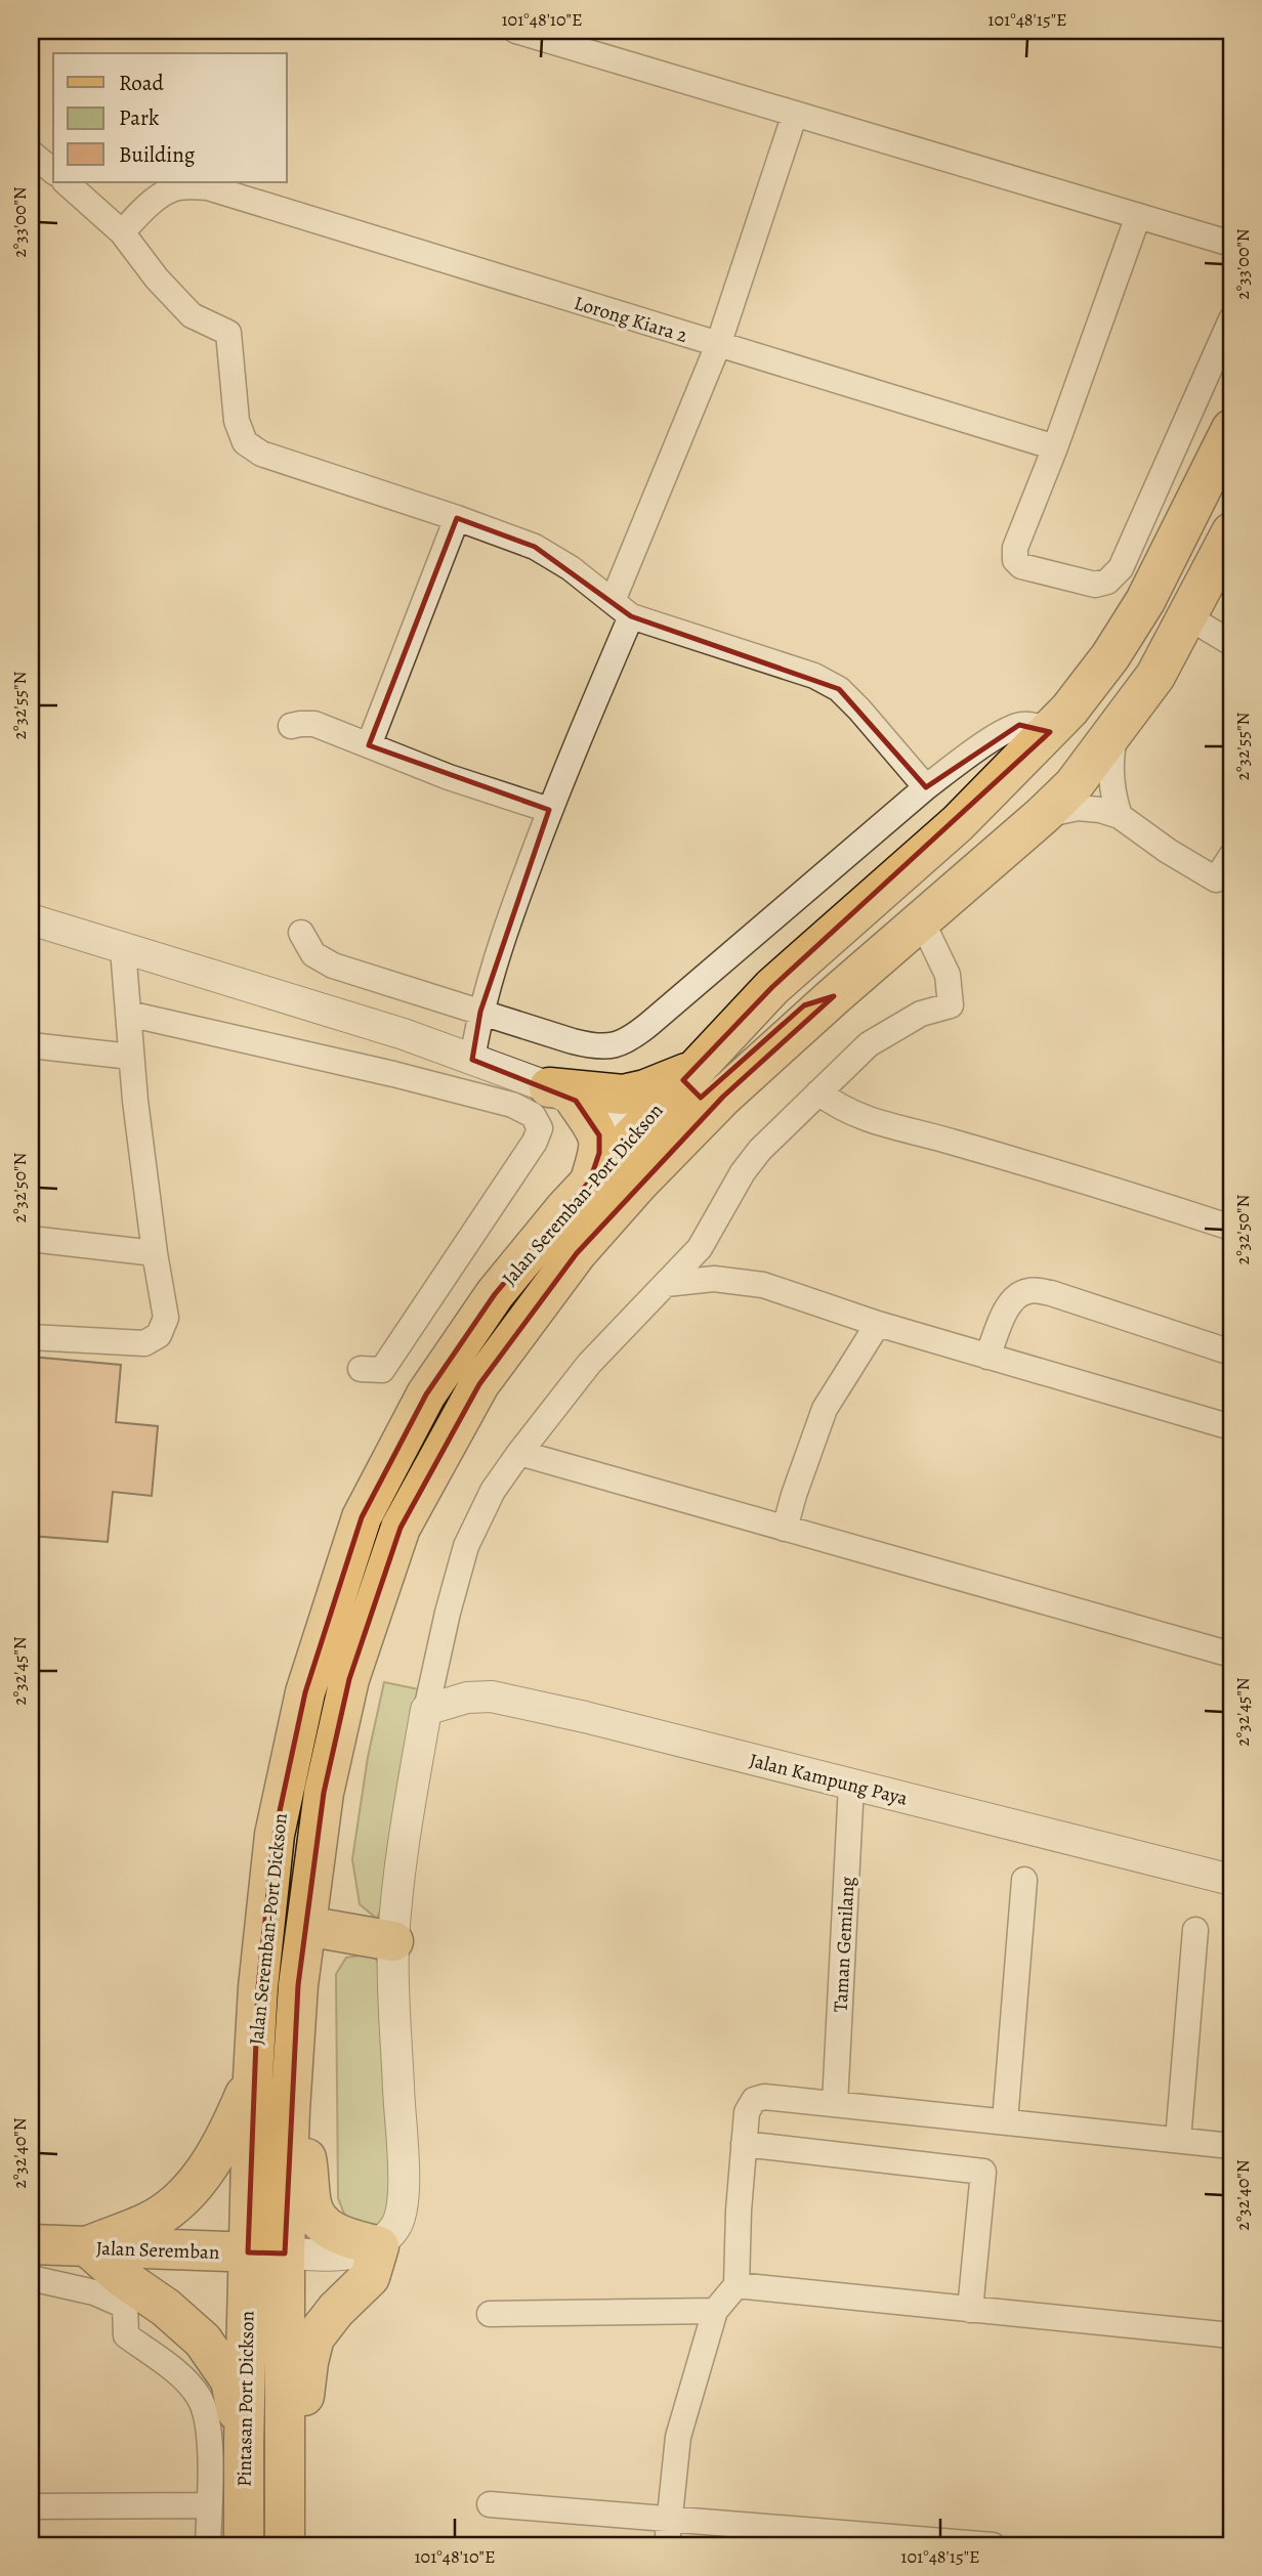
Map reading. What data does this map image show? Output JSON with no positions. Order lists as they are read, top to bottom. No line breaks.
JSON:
{"streets":{"main road":["Jalan Seremban-Port Dickson","Jalan Seremban","Pintasan Port Dickson"],"street":["Lorong Kiara 2","Jalan Kampung Paya","Taman Gemilang"]},"crossings":[["Jalan Seremban-Port Dickson","Jalan Seremban"],["Jalan Seremban-Port Dickson","Pintasan Port Dickson"],["Jalan Kampung Paya","Taman Gemilang"],["Jalan Seremban","Pintasan Port Dickson"]],"legend":["Road","Park","Building"],"coordinates":["101°48'10\"E","101°48'15\"E","2°33'00\"N","2°32'55\"N","2°32'50\"N","2°32'45\"N","2°32'40\"N"]}
